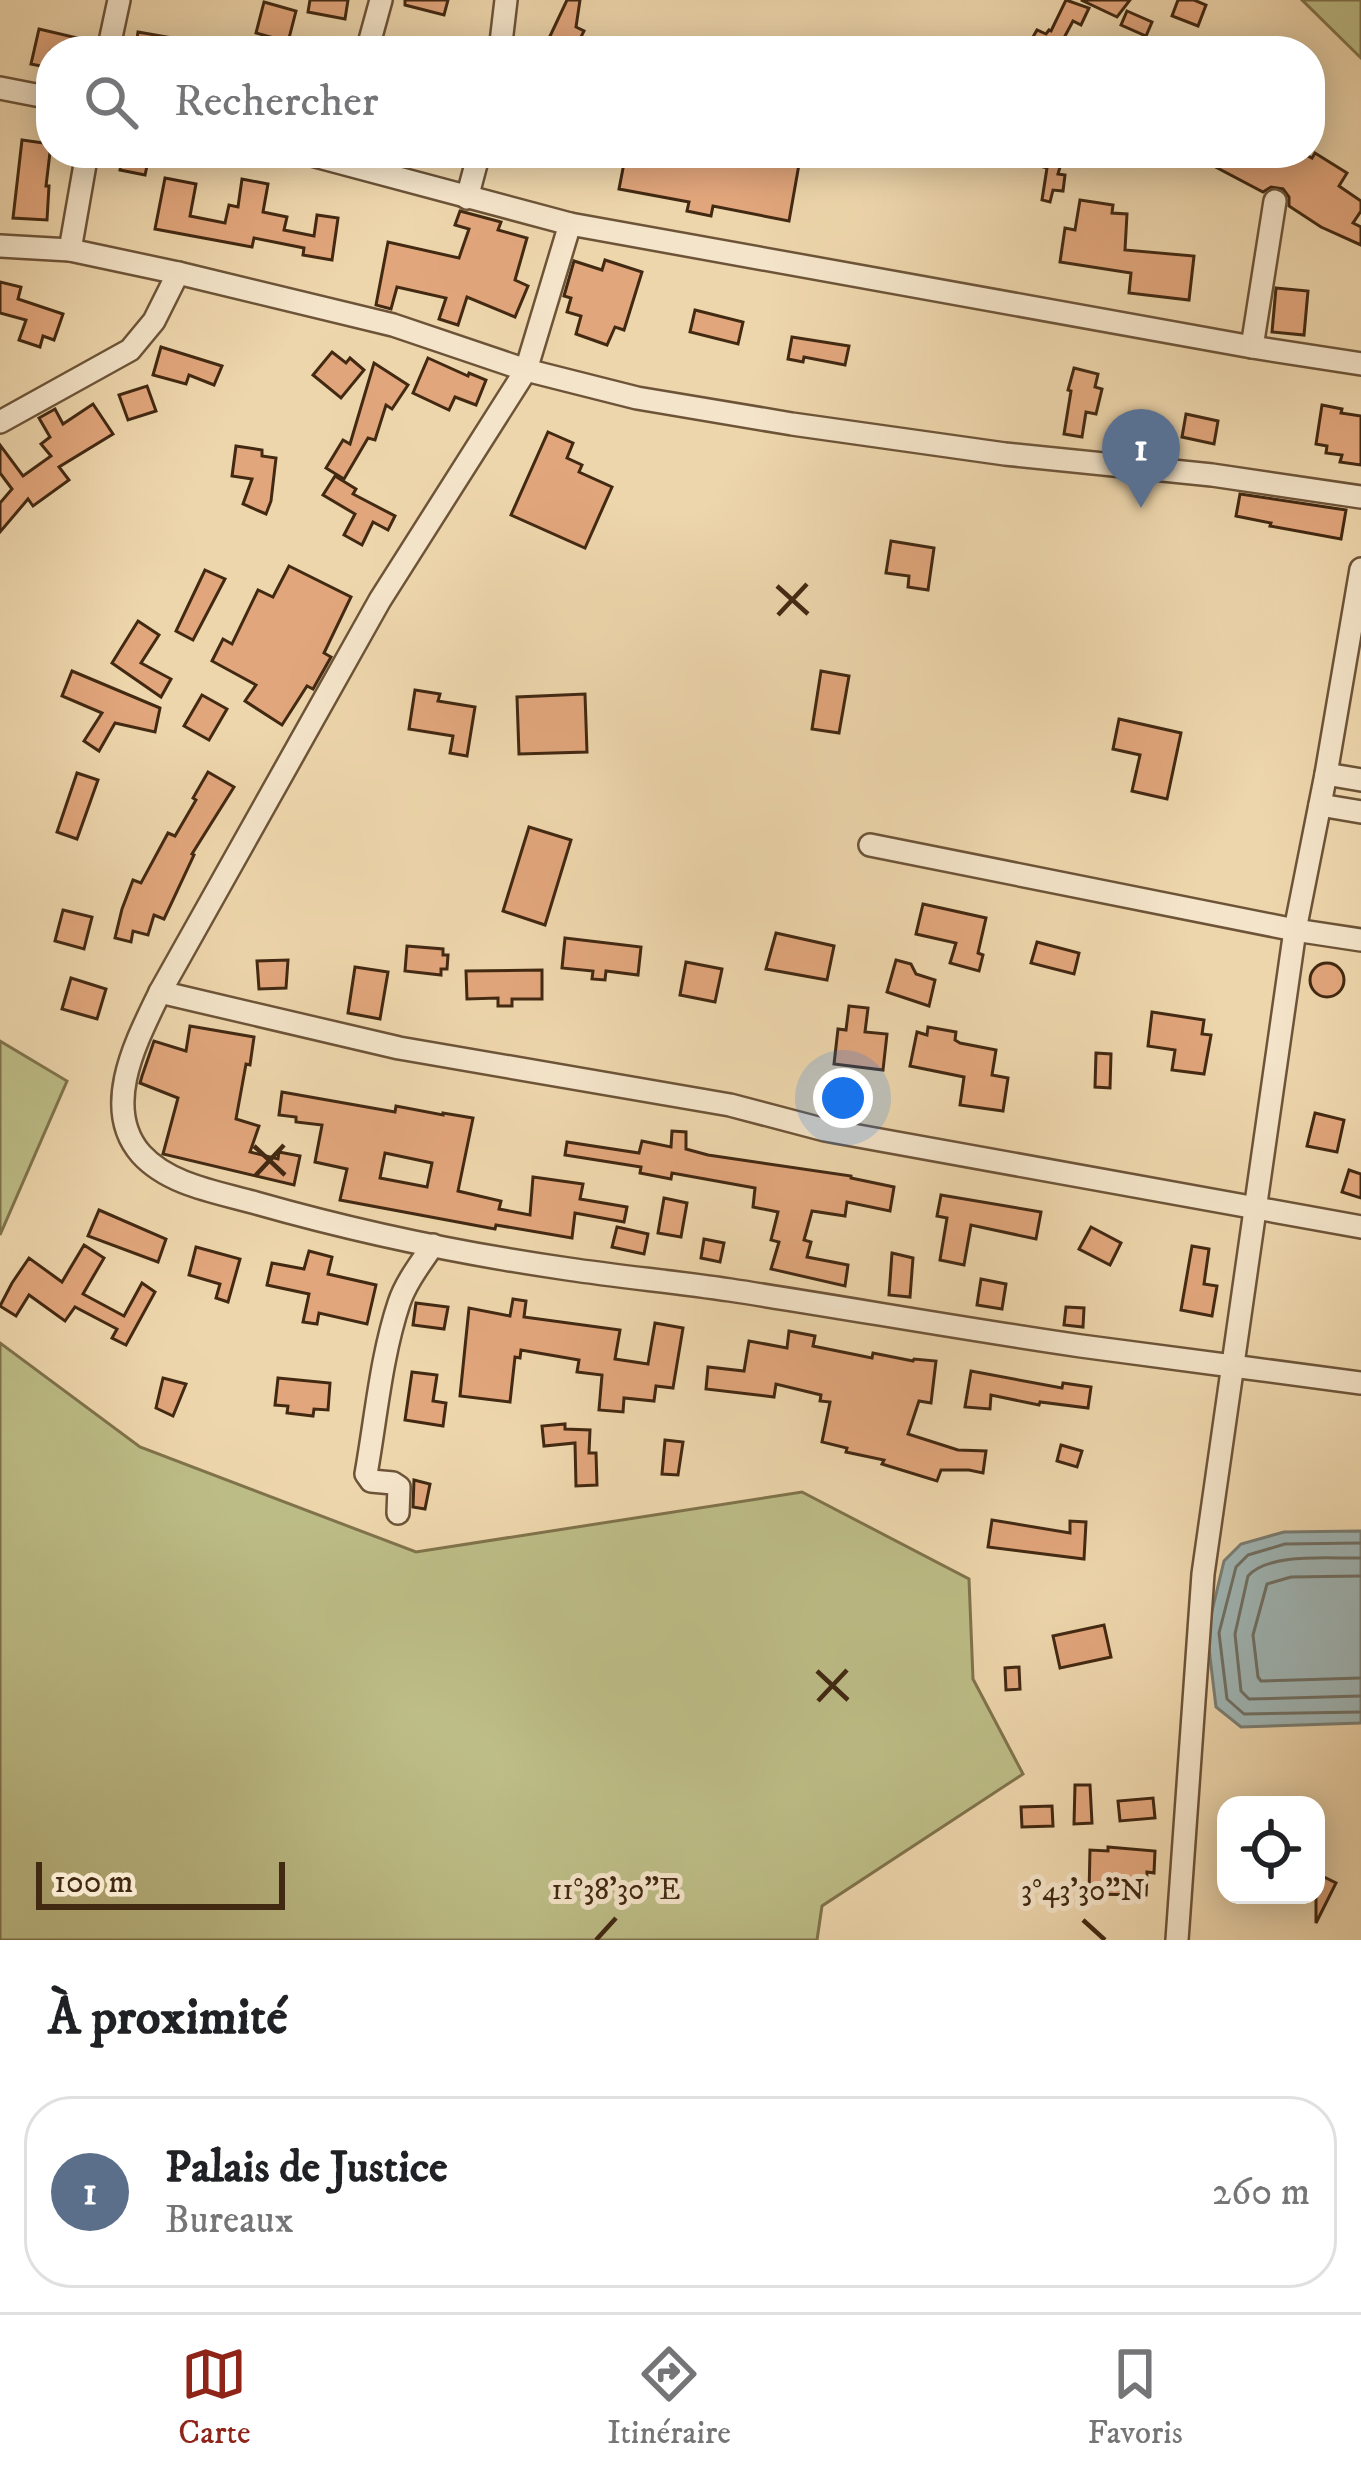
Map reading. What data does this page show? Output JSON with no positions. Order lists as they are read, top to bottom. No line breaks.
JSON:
{"scale_bar":"100 m","page":{"search":"Rechercher","pins":"1","scale":"100 m","heading":"À proximité","list":[{"mark":"1","name":"Palais de Justice","note":"Bureaux","value":"260 m"}],"nav":["Carte","Itinéraire","Favoris"]},"coordinates":["11°38'30\"E","3°43'30\"N"]}
